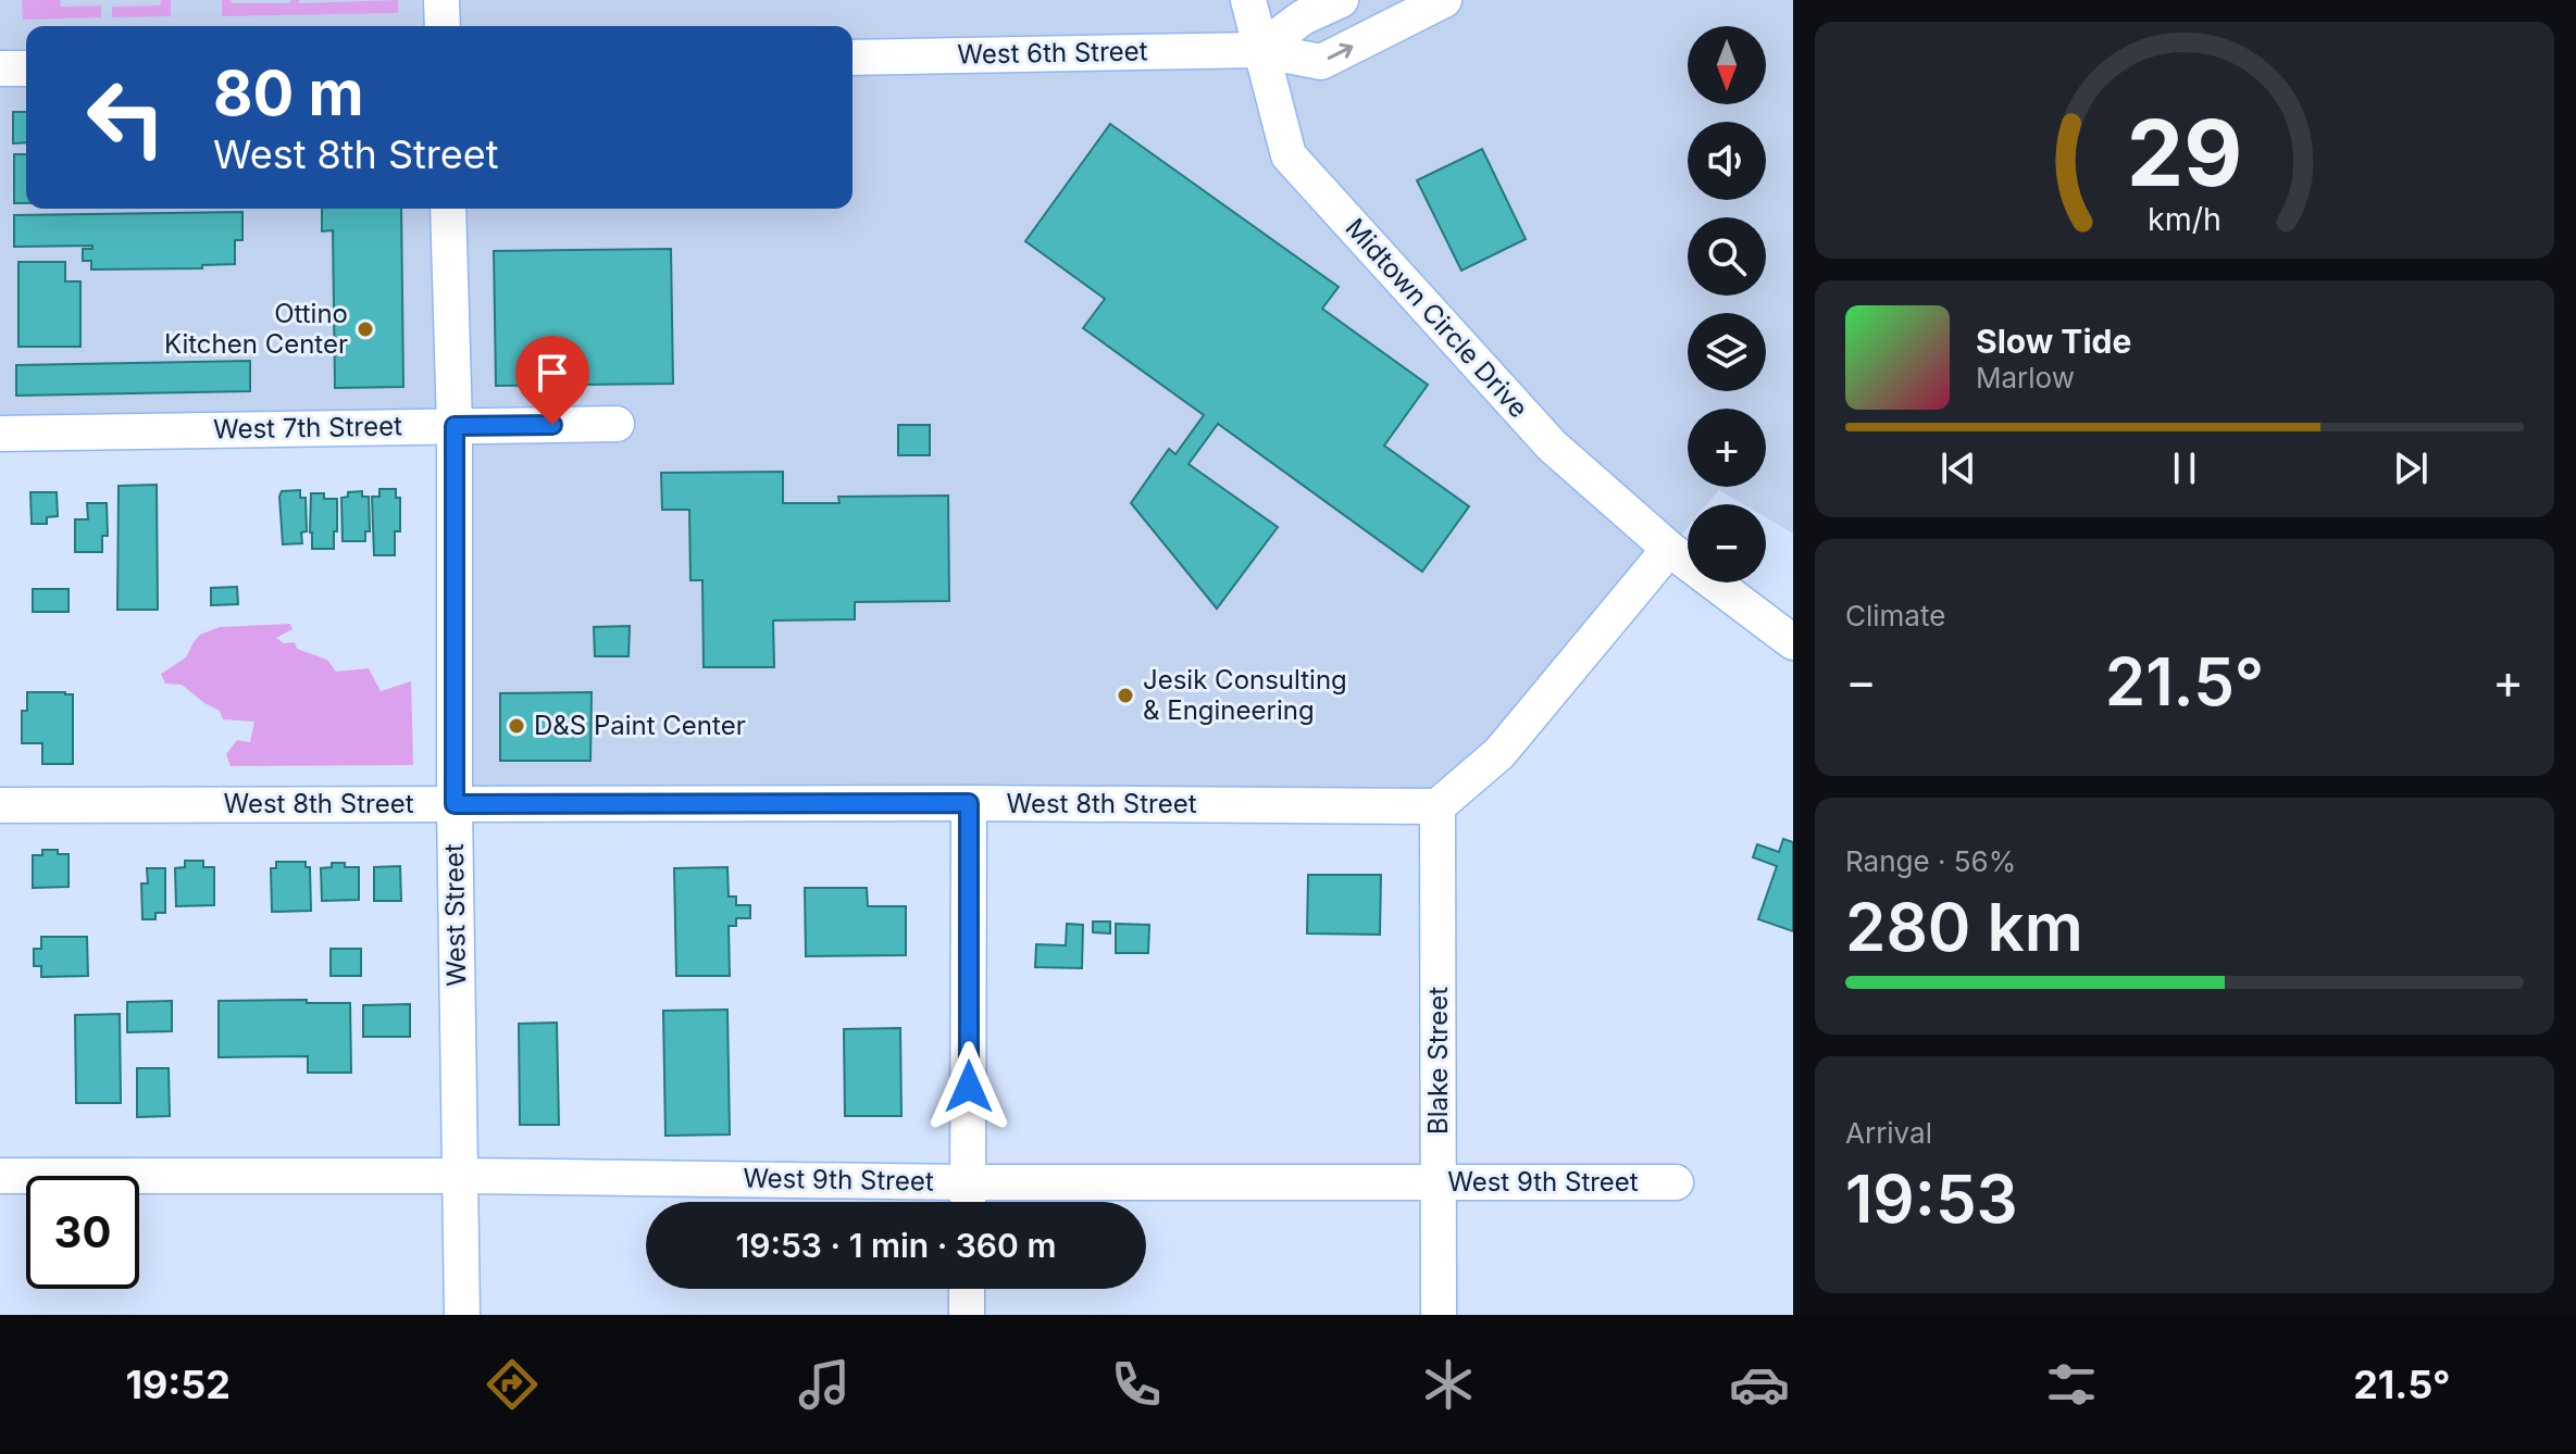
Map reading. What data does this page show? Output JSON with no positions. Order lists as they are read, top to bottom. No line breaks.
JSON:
{"streets":{"street":["West 6th Street","Midtown Circle Drive","West 7th Street","West 8th Street","West Street","Blake Street","West 9th Street"]},"crossings":[["West 6th Street","Midtown Circle Drive"],["West 7th Street","West Street"],["West 8th Street","West Street"],["West 8th Street","Blake Street"],["West Street","West 9th Street"],["Blake Street","West 9th Street"]],"places":["Ottino Kitchen Center","Jesik Consulting & Engineering","D&S Paint Center"],"north":"bottom","page":{"map_buttons":["+","−"],"turn":["80 m","West 8th Street"],"song":["Slow Tide","Marlow"],"tile":["Climate",["Range · 56%","280 km"],["Arrival","19:53"]],"heat":["−","21.5°","+"],"limit":"30","trip":"19:53 · 1 min · 360 m","tabs":["19:52","21.5°"],"gauge":["29","km/h"]}}
